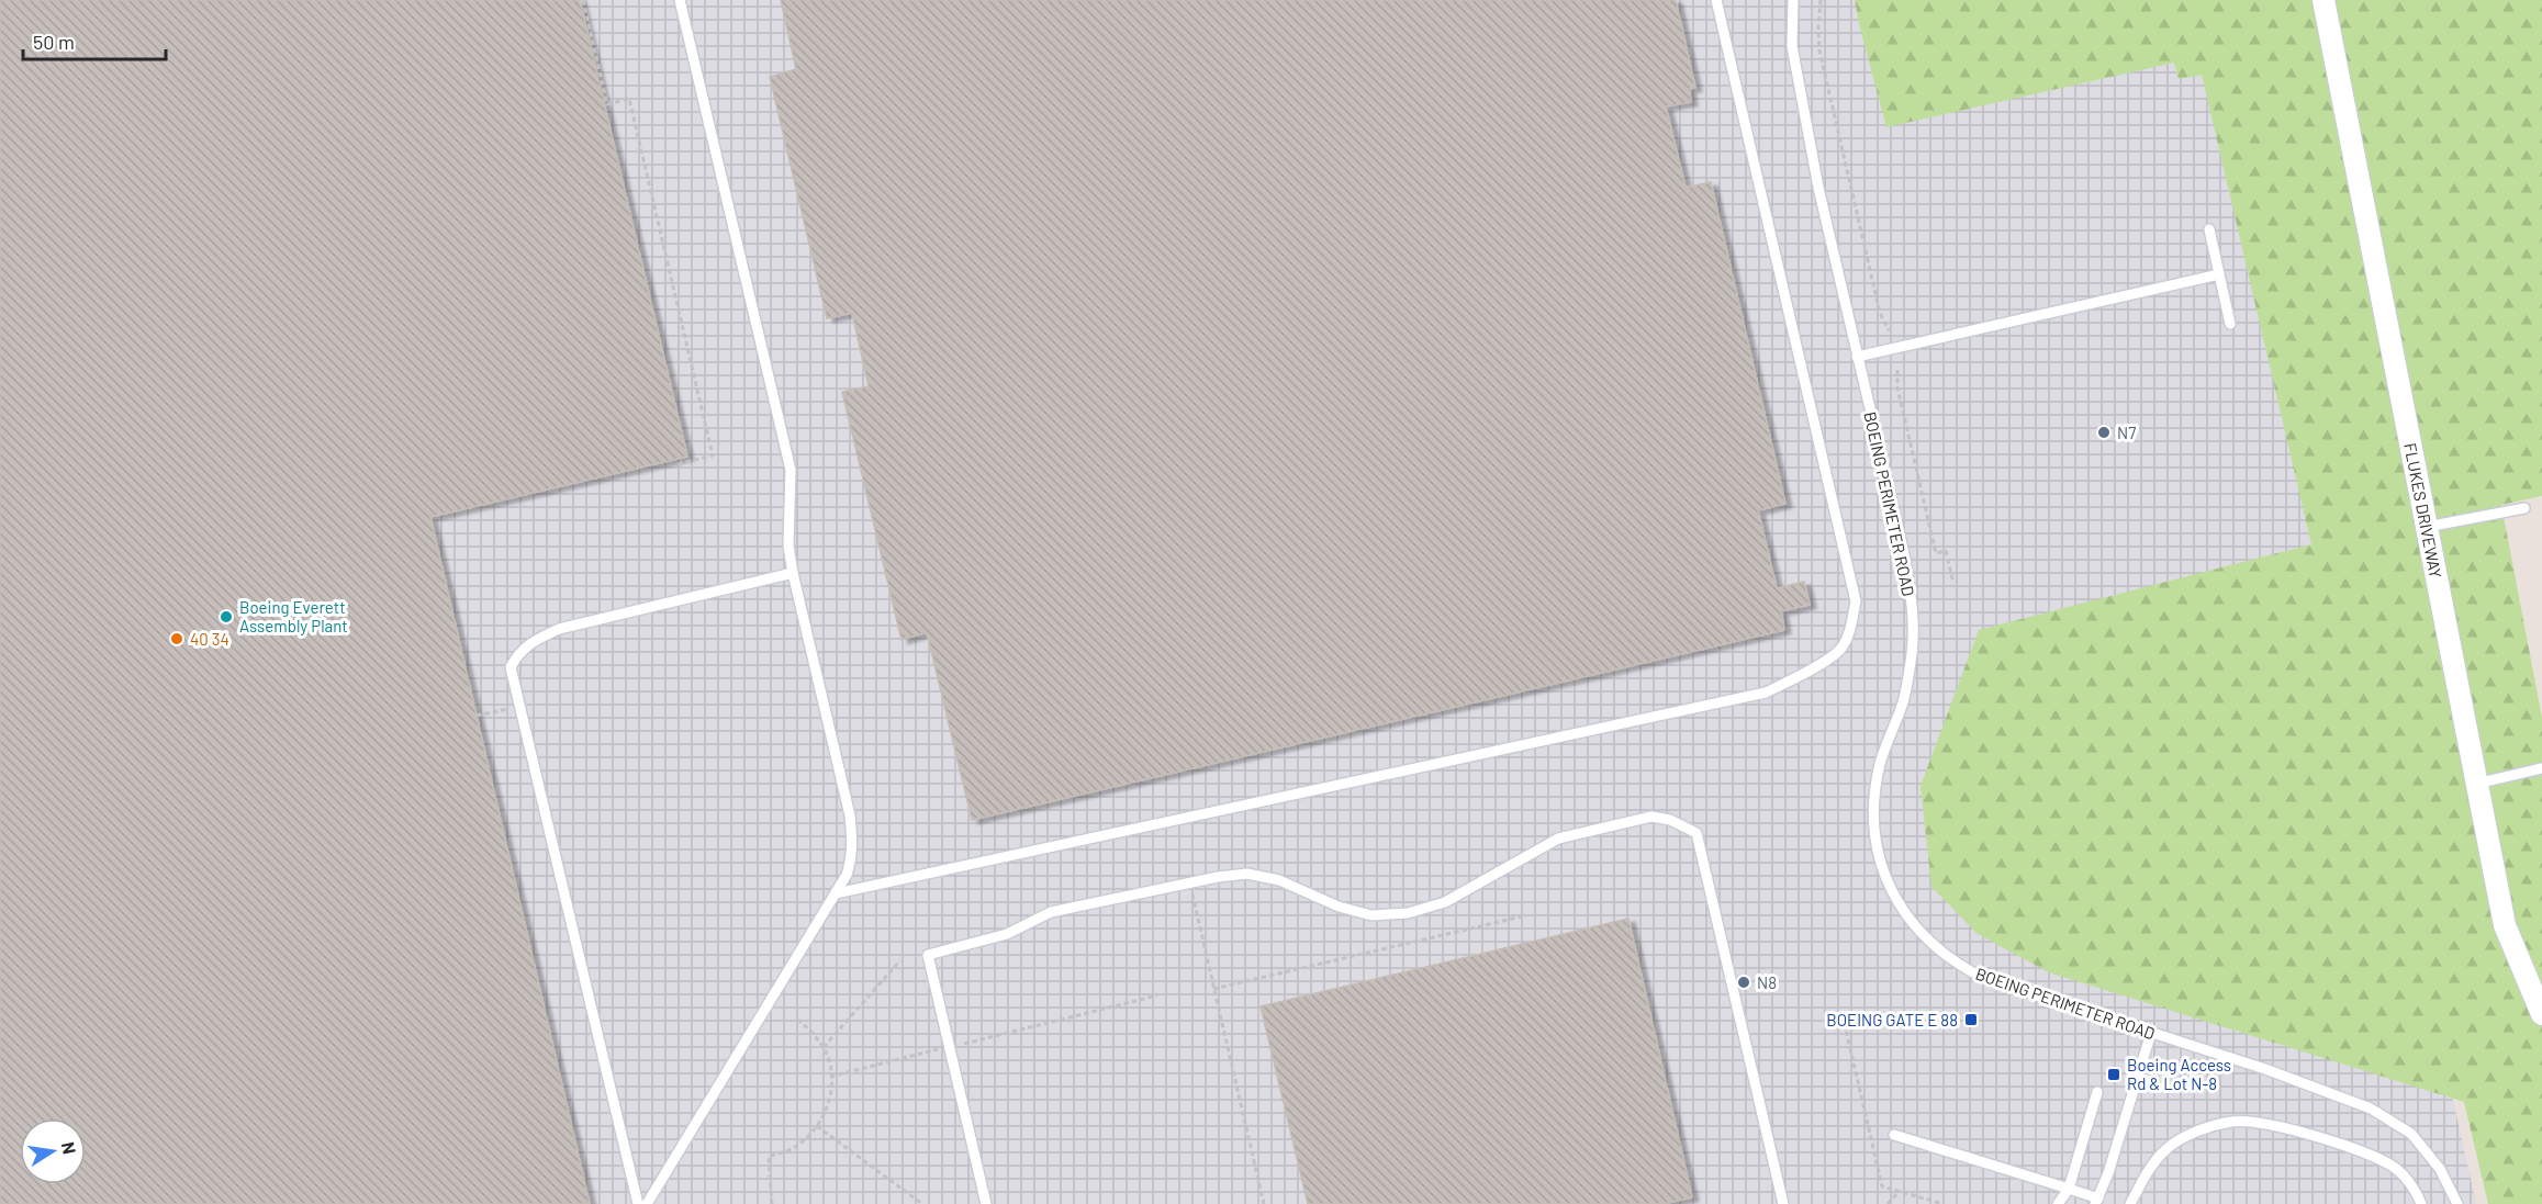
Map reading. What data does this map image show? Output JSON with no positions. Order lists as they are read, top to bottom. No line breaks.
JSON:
{"streets":{"street":["FLUKES DRIVEWAY"],"lane":["BOEING PERIMETER ROAD"]},"places":{"other":["N7","Boeing Everett Assembly Plant","40 34","N8"],"transit":["BOEING GATE E 88","Boeing Access Rd & Lot N-8"]},"scale_bar":"50 m","north":"right"}
